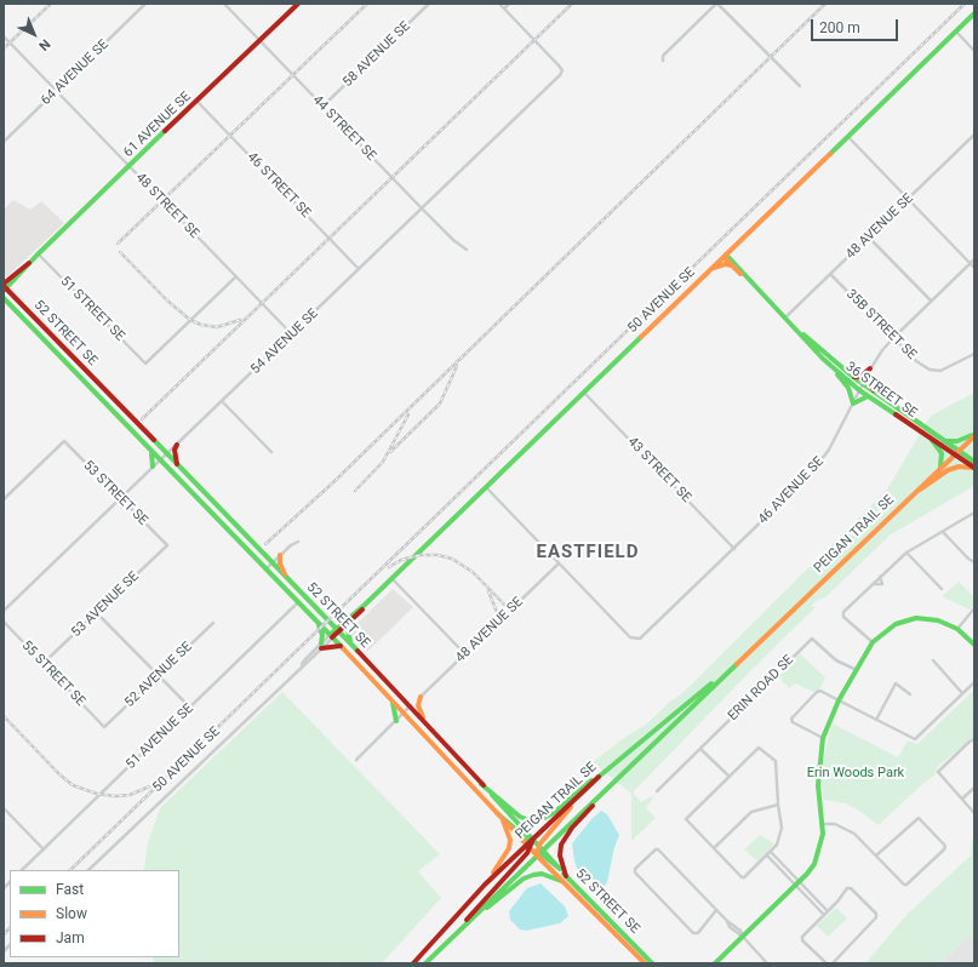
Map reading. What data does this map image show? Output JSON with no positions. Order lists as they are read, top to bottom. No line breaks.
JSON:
{"streets":{"main road":["61 AVENUE SE","50 AVENUE SE","52 STREET SE","36 STREET SE","PEIGAN TRAIL SE"],"street":["58 AVENUE SE","64 AVENUE SE","44 STREET SE","46 STREET SE","48 STREET SE","48 AVENUE SE","51 STREET SE","35B STREET SE","54 AVENUE SE","43 STREET SE","46 AVENUE SE","53 STREET SE","53 AVENUE SE","55 STREET SE","52 AVENUE SE","ERIN ROAD SE","51 AVENUE SE"]},"crossings":[["58 AVENUE SE","44 STREET SE"],["64 AVENUE SE","48 STREET SE"],["61 AVENUE SE","44 STREET SE"],["61 AVENUE SE","46 STREET SE"],["61 AVENUE SE","48 STREET SE"],["61 AVENUE SE","51 STREET SE"],["61 AVENUE SE","52 STREET SE"],["44 STREET SE","54 AVENUE SE"],["46 STREET SE","54 AVENUE SE"],["48 STREET SE","51 STREET SE"],["48 STREET SE","54 AVENUE SE"],["48 AVENUE SE","35B STREET SE"],["48 AVENUE SE","36 STREET SE"],["48 AVENUE SE","46 AVENUE SE"],["50 AVENUE SE","52 STREET SE"],["50 AVENUE SE","36 STREET SE"],["50 AVENUE SE","43 STREET SE"],["35B STREET SE","46 AVENUE SE"],["52 STREET SE","54 AVENUE SE"],["52 STREET SE","PEIGAN TRAIL SE"],["52 STREET SE","51 AVENUE SE"],["54 AVENUE SE","53 STREET SE"],["36 STREET SE","46 AVENUE SE"],["36 STREET SE","PEIGAN TRAIL SE"],["43 STREET SE","46 AVENUE SE"],["53 STREET SE","53 AVENUE SE"],["53 AVENUE SE","55 STREET SE"],["55 STREET SE","52 AVENUE SE"]],"districts":["EASTFIELD"],"parks":["Erin Woods Park"],"legend":["Fast","Slow","Jam"],"scale_bar":"200 m","north":"bottom right"}
